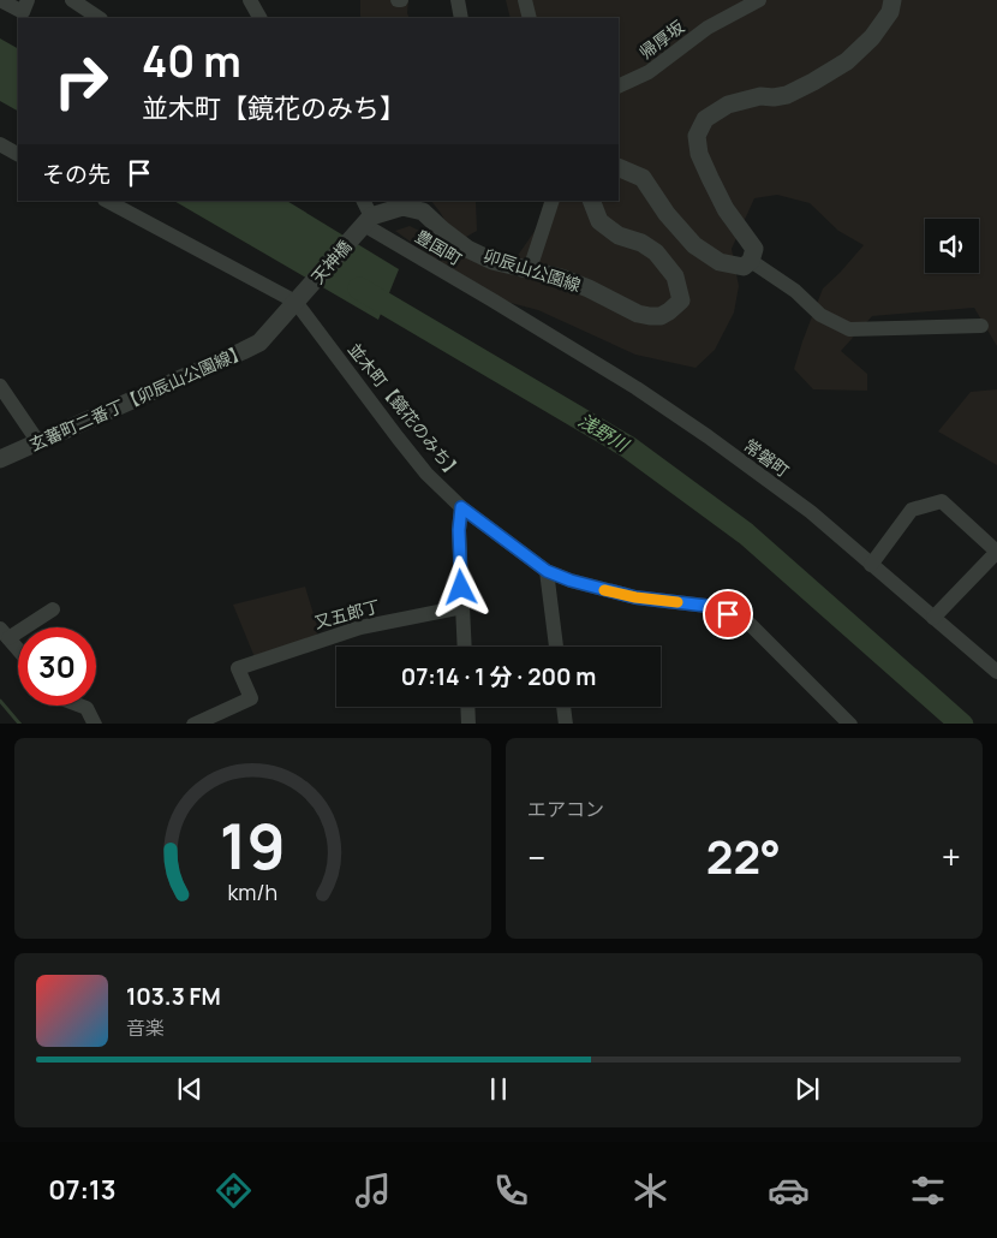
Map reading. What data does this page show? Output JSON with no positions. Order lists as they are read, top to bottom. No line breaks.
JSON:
{"streets":{"street":["帰厚坂","豊国町","天神橋","卯辰山公園線","玄蕃町二番丁【卯辰山公園線】","並木町【鏡花のみち】","常磐町","又五郎丁"]},"crossings":[["豊国町","天神橋"],["豊国町","卯辰山公園線"],["豊国町","常磐町"],["天神橋","卯辰山公園線"],["天神橋","玄蕃町二番丁【卯辰山公園線】"],["天神橋","並木町【鏡花のみち】"],["玄蕃町二番丁【卯辰山公園線】","並木町【鏡花のみち】"]],"water":["浅野川"],"page":{"turn":["40 m","並木町【鏡花のみち】"],"then":"その先","limit":"30","trip":"07:14 · 1 分 · 200 m","tile":"エアコン","heat":["−","22°","+"],"song":["103.3 FM","音楽"],"tabs":"07:13","gauge":["19","km/h"]}}
